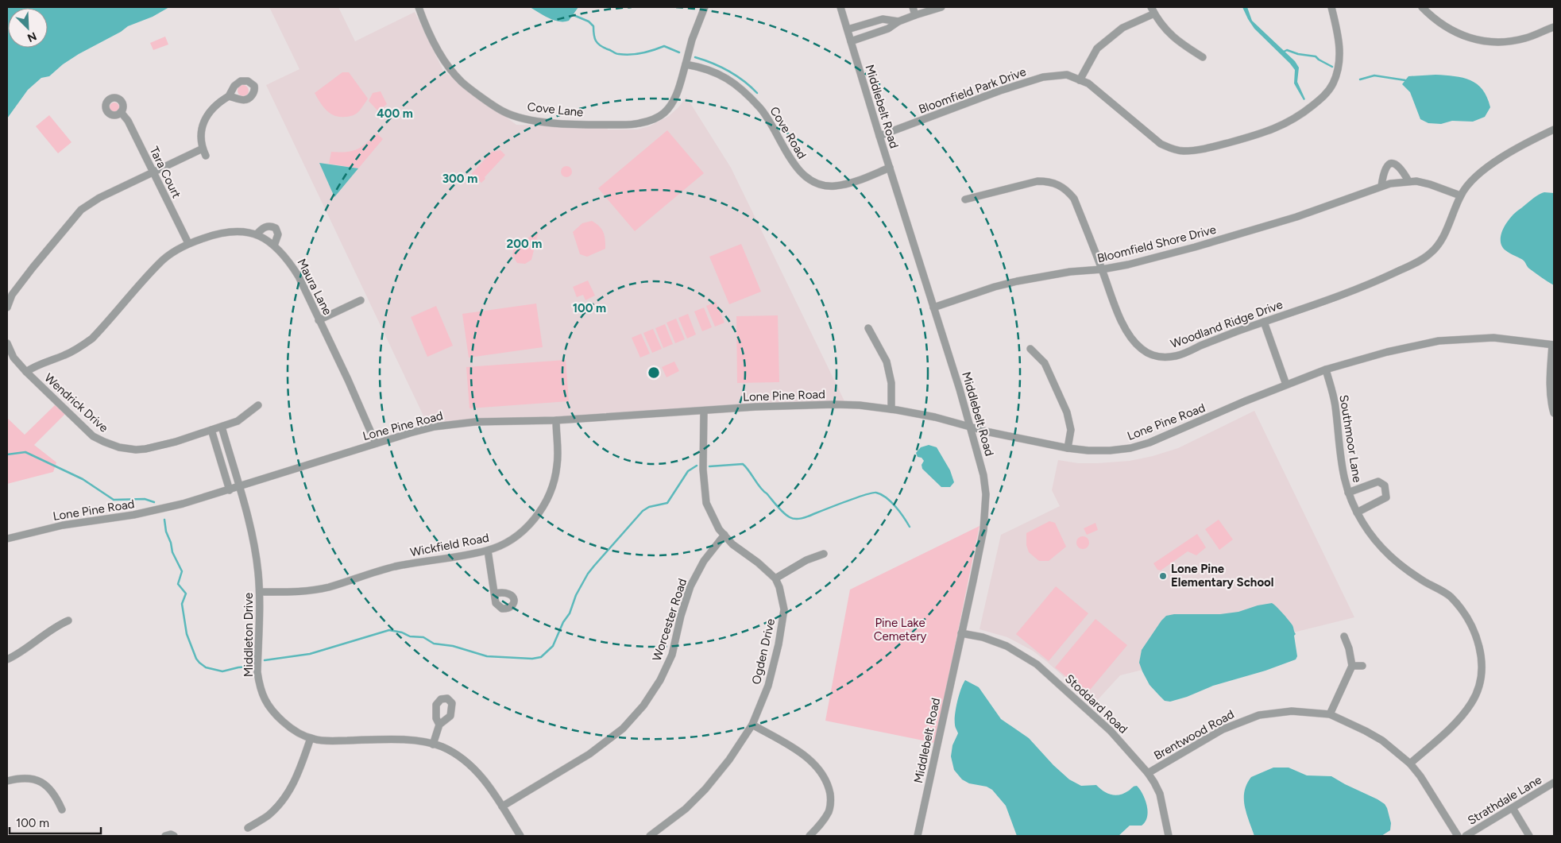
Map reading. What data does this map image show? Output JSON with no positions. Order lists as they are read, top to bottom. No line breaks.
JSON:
{"streets":{"street":["Bloomfield Park Drive","Middlebelt Road","Cove Lane","Cove Road","Tara Court","Bloomfield Shore Drive","Maura Lane","Woodland Ridge Drive","Lone Pine Road","Wendrick Drive","Southmoor Lane","Wickfield Road","Worcester Road","Middleton Drive","Ogden Drive","Stoddard Road","Brentwood Road","Strathdale Lane"]},"crossings":[["Bloomfield Park Drive","Middlebelt Road"],["Middlebelt Road","Cove Road"],["Middlebelt Road","Bloomfield Shore Drive"],["Middlebelt Road","Lone Pine Road"],["Middlebelt Road","Stoddard Road"],["Cove Lane","Cove Road"],["Tara Court","Maura Lane"],["Bloomfield Shore Drive","Woodland Ridge Drive"],["Maura Lane","Lone Pine Road"],["Maura Lane","Wendrick Drive"],["Lone Pine Road","Southmoor Lane"],["Lone Pine Road","Wickfield Road"],["Lone Pine Road","Middleton Drive"],["Lone Pine Road","Ogden Drive"],["Wendrick Drive","Middleton Drive"],["Southmoor Lane","Brentwood Road"],["Wickfield Road","Middleton Drive"],["Worcester Road","Middleton Drive"],["Worcester Road","Ogden Drive"],["Stoddard Road","Brentwood Road"]],"parks":["Pine Lake Cemetery"],"places":["Lone Pine Elementary School"],"scale_bar":"100 m","north":"bottom right","rings":["400 m","300 m","200 m","100 m"]}
